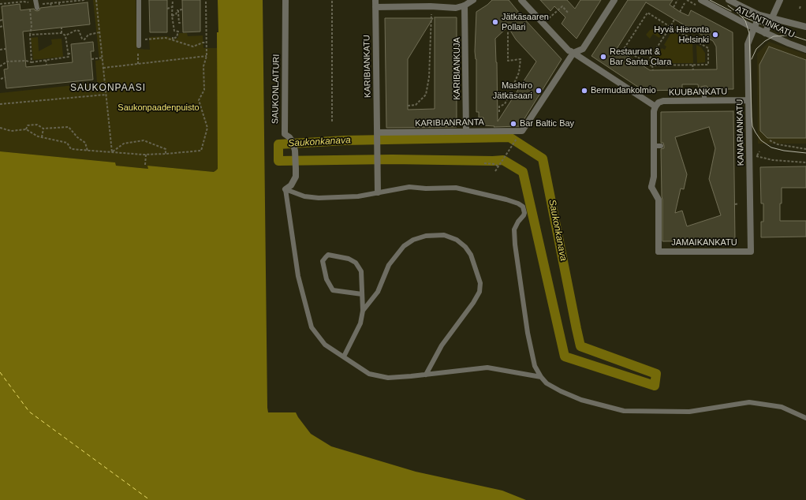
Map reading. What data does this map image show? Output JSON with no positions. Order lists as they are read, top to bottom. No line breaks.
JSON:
{"streets":{"street":["ATLANTINKATU","KARIBIANKATU","KARIBIANKUJA","SAUKONLAITURI","KUUBANKATU","KARIBIANRANTA","KANARIANKATU","JAMAIKANKATU"]},"crossings":[["ATLANTINKATU","KANARIANKATU"],["KARIBIANKATU","KARIBIANRANTA"],["KARIBIANKUJA","KARIBIANRANTA"],["KUUBANKATU","KANARIANKATU"],["KANARIANKATU","JAMAIKANKATU"]],"districts":["SAUKONPAASI"],"water":["Saukonkanava"],"parks":["Saukonpaadenpuisto"],"places":["Jätkäsaaren Pollari","Hyvä Hieronta Helsinki","Restaurant & Bar Santa Clara","Mashiro Jätkäsaari","Bermudankolmio","Bar Baltic Bay"]}
